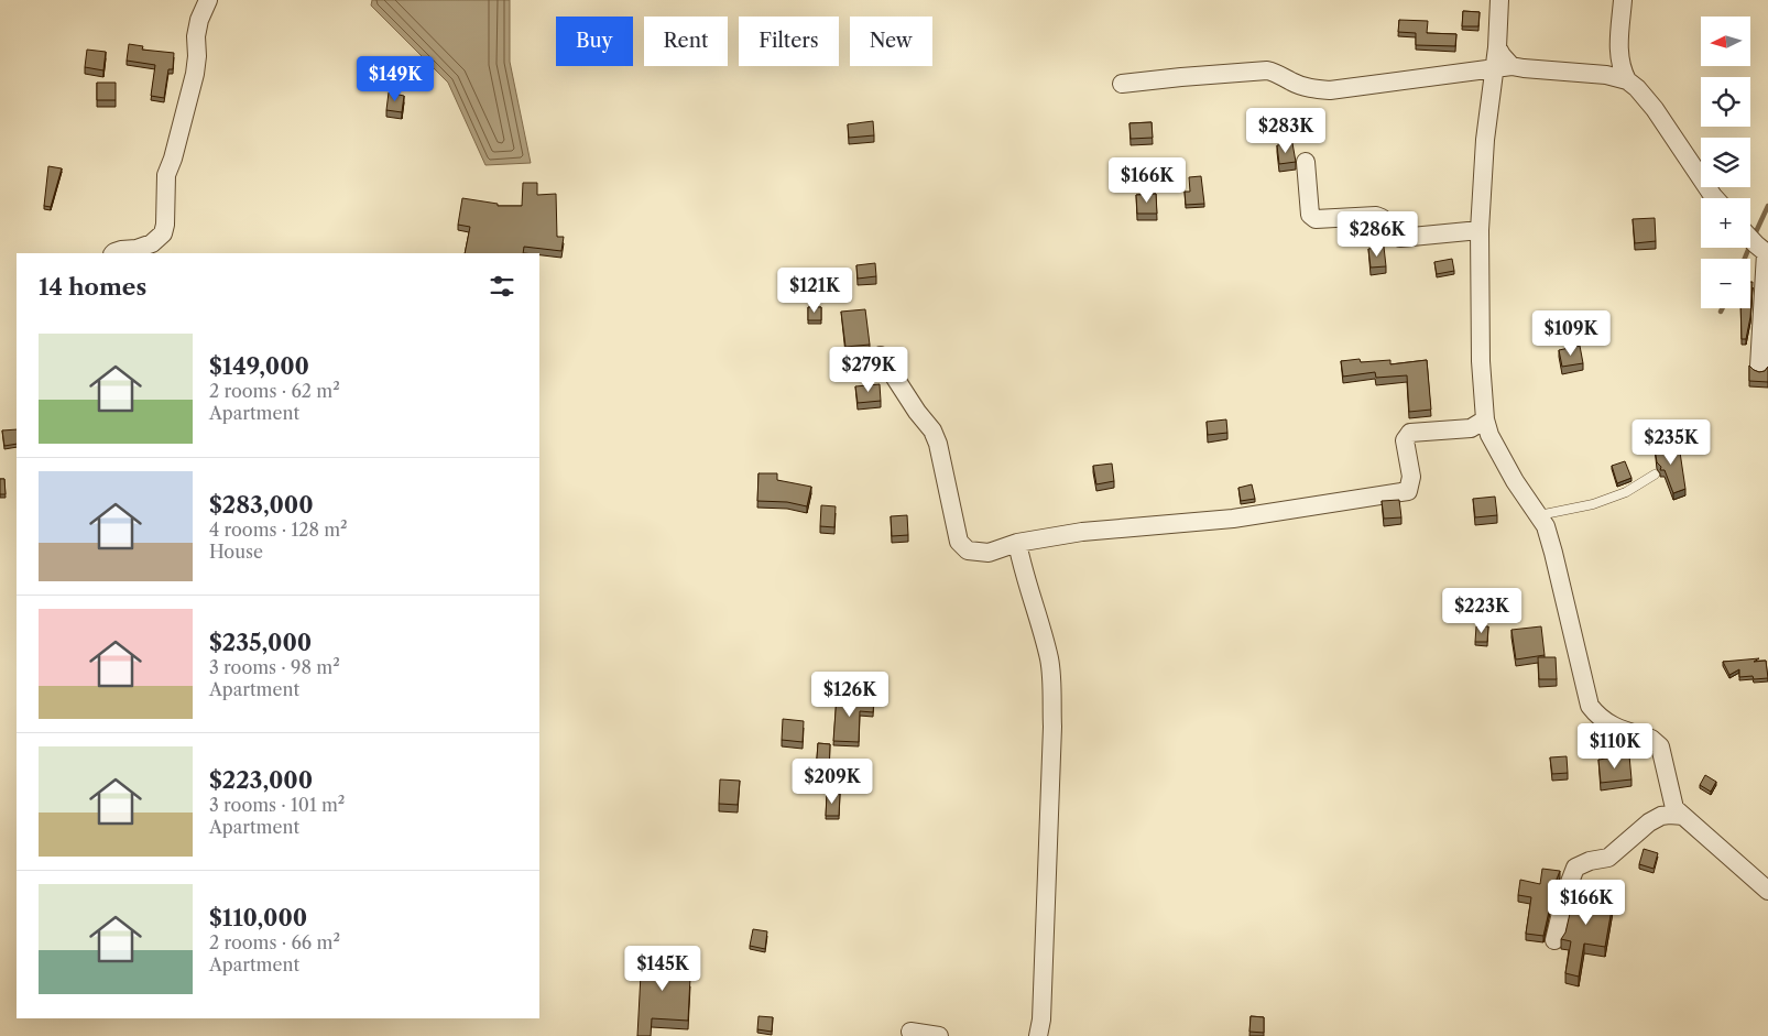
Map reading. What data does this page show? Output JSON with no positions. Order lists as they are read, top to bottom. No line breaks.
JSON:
{"north":"left","page":{"map_buttons":["+","−"],"chip":["Buy","Rent","Filters","New"],"price":["$149K","$283K","$166K","$286K","$121K","$109K","$279K","$235K","$223K","$126K","$110K","$209K","$166K","$145K"],"heading":"14 homes","list":[{"name":"$149,000","note":"2 rooms · 62 m² · Apartment"},{"name":"$283,000","note":"4 rooms · 128 m² · House"},{"name":"$235,000","note":"3 rooms · 98 m² · Apartment"},{"name":"$223,000","note":"3 rooms · 101 m² · Apartment"},{"name":"$110,000","note":"2 rooms · 66 m² · Apartment"}]}}
